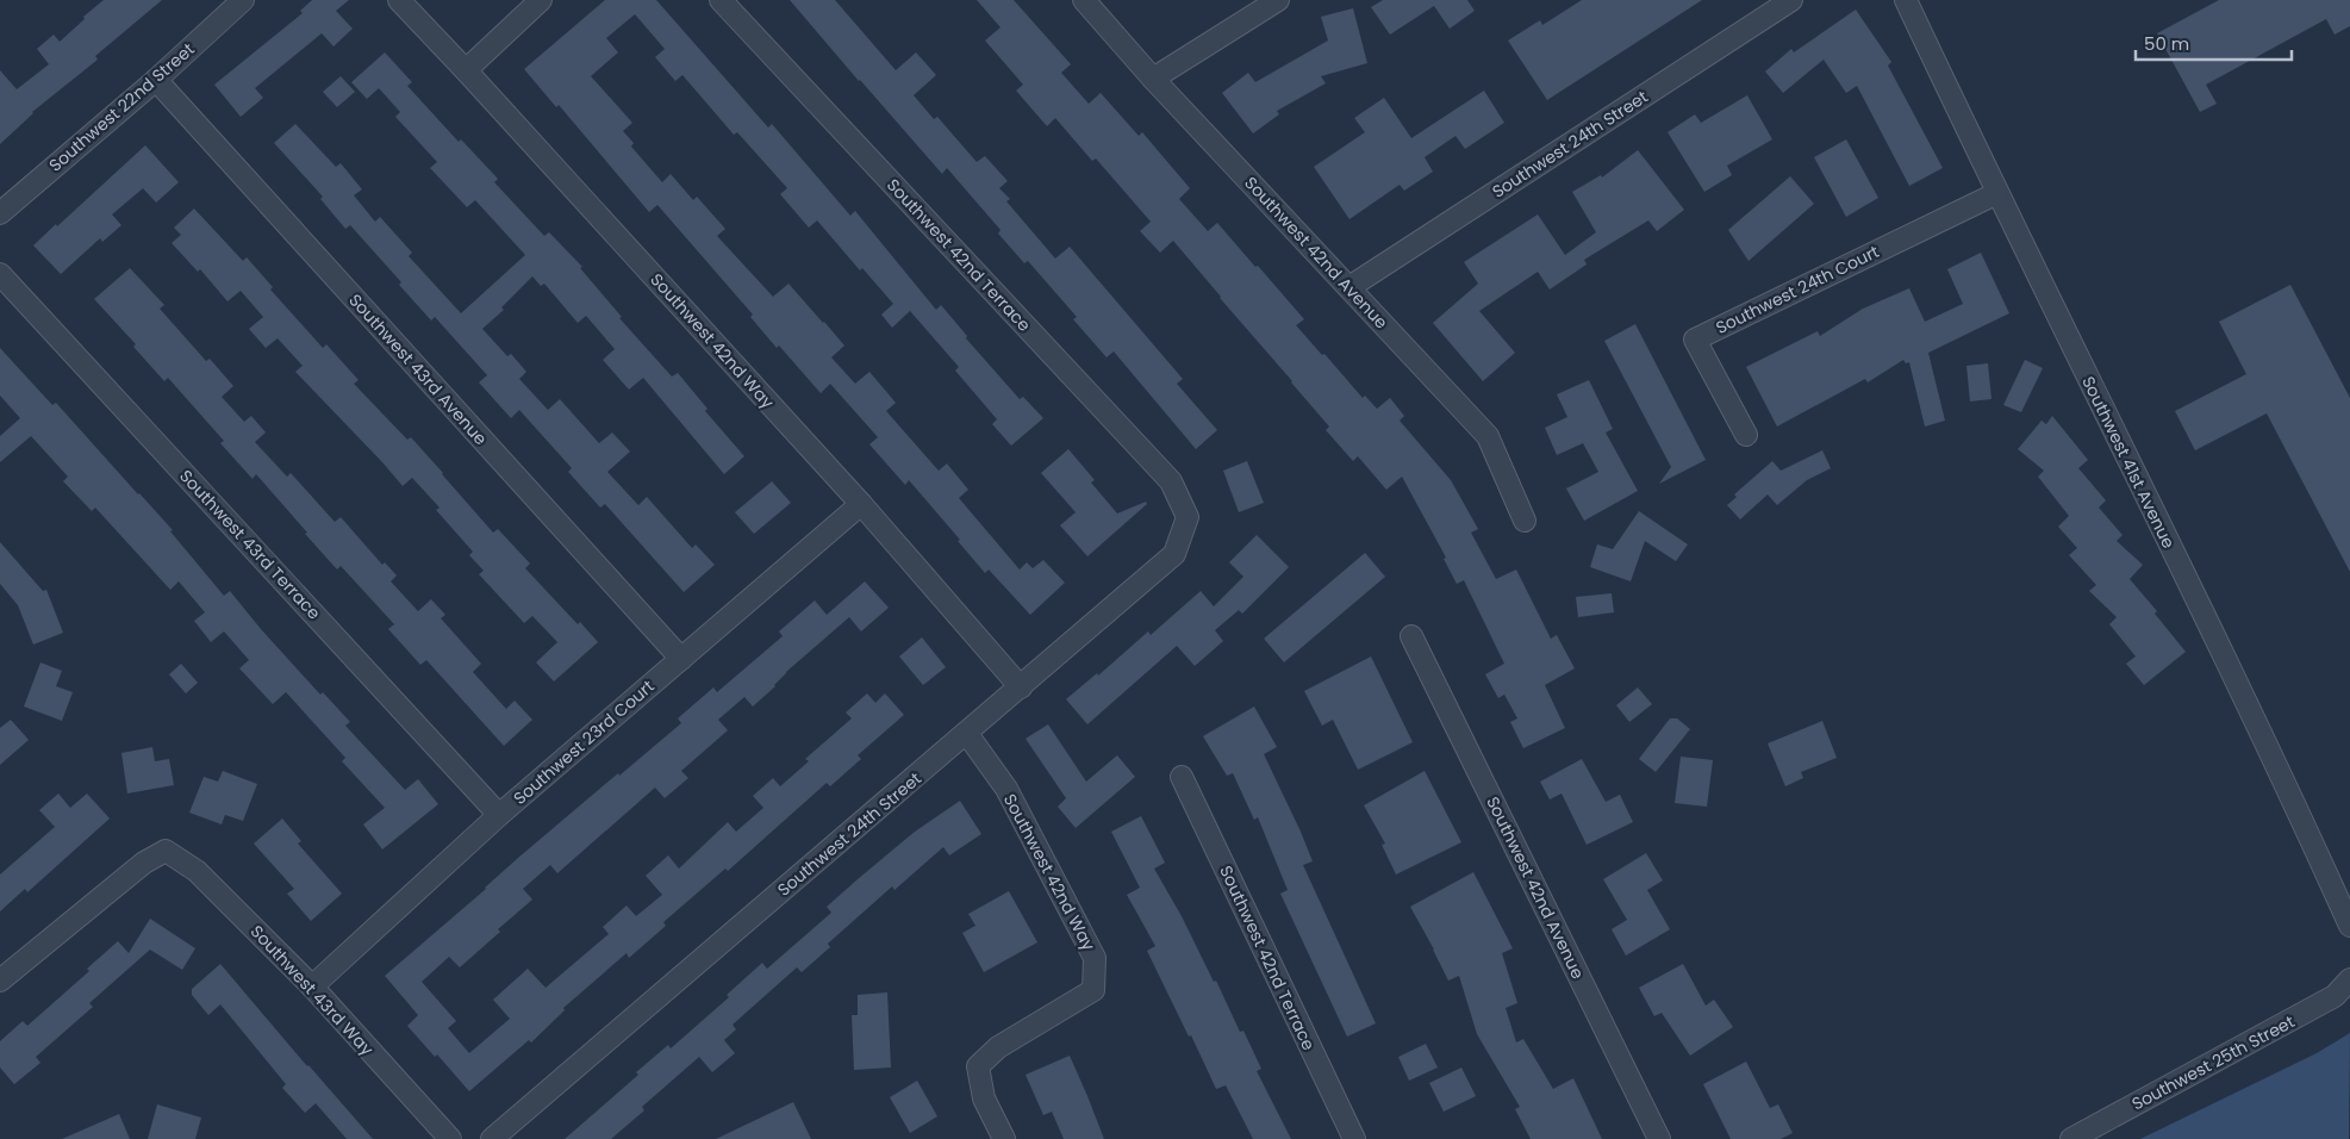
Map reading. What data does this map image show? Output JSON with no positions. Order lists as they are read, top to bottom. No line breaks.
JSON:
{"streets":{"street":["Southwest 22nd Street","Southwest 24th Street","Southwest 42nd Avenue","Southwest 42nd Terrace","Southwest 24th Court","Southwest 42nd Way","Southwest 43rd Avenue","Southwest 41st Avenue","Southwest 43rd Terrace","Southwest 23rd Court","Southwest 43rd Way","Southwest 25th Street"]},"crossings":[["Southwest 22nd Street","Southwest 43rd Avenue"],["Southwest 24th Street","Southwest 42nd Avenue"],["Southwest 24th Street","Southwest 42nd Terrace"],["Southwest 24th Street","Southwest 42nd Way"],["Southwest 24th Court","Southwest 41st Avenue"],["Southwest 42nd Way","Southwest 23rd Court"],["Southwest 43rd Avenue","Southwest 23rd Court"],["Southwest 43rd Terrace","Southwest 23rd Court"],["Southwest 23rd Court","Southwest 43rd Way"]],"scale_bar":"50 m"}
